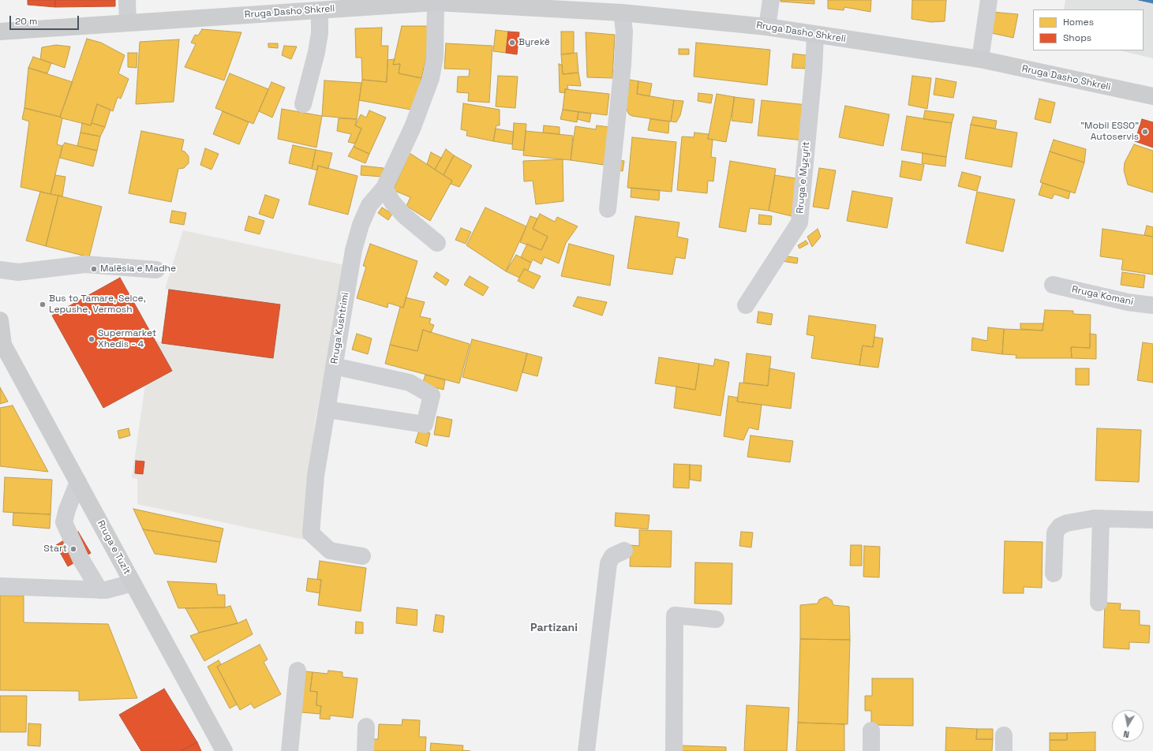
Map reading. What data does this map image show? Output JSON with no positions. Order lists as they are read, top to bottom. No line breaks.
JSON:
{"streets":{"main road":["Rruga Dasho Shkreli","Rruga e Tuzit"],"street":["Rruga e Myzyrit","Rruga Komani","Rruga Kushtrimi"]},"crossings":[["Rruga Dasho Shkreli","Rruga e Myzyrit"],["Rruga Dasho Shkreli","Rruga Kushtrimi"]],"districts":["Partizani"],"places":["Byrekë","\"Mobil ESSO\" Autoservis","Malësia e Madhe","Bus to Tamare, Selce, Lepushe, Vermosh","Supermarket Xhedis - 4","Start"],"legend":["Homes","Shops"],"scale_bar":"20 m","north":"bottom"}
